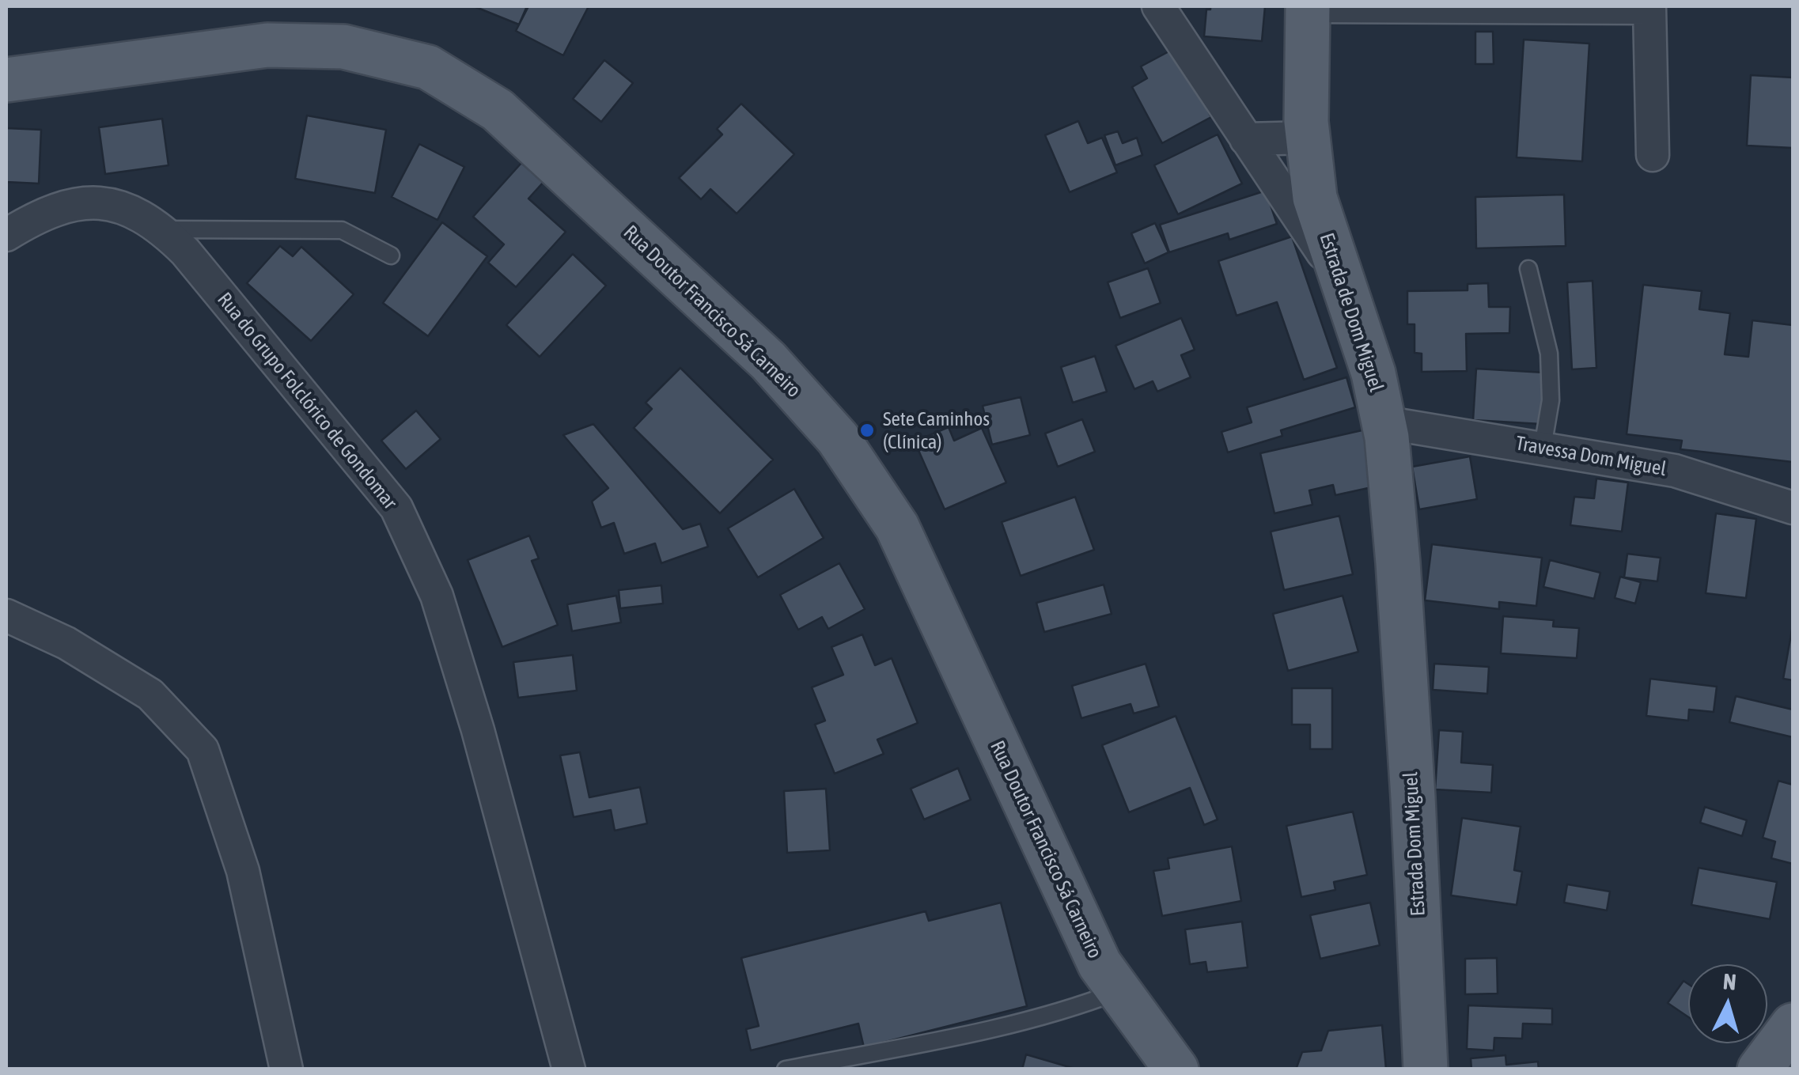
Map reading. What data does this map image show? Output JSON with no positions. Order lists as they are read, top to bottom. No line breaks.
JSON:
{"streets":{"main road":["Rua Doutor Francisco Sá Carneiro","Estrada de Dom Miguel","Estrada Dom Miguel"],"street":["Rua do Grupo Folclórico de Gondomar","Travessa Dom Miguel"]},"crossings":[["Estrada de Dom Miguel","Travessa Dom Miguel"],["Estrada de Dom Miguel","Estrada Dom Miguel"]],"places":["Sete Caminhos (Clínica)"],"north":"top"}
